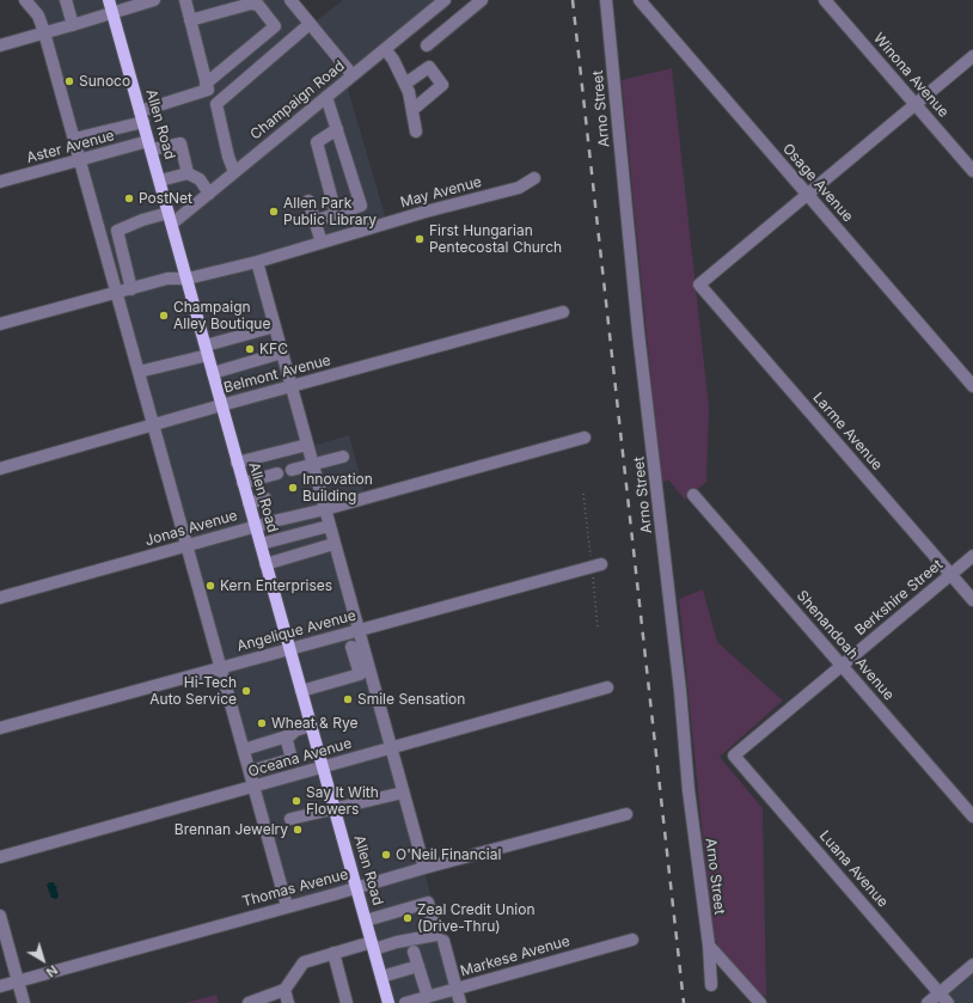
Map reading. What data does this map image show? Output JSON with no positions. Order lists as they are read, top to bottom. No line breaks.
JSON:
{"streets":{"main road":["Allen Road"],"street":["Winona Avenue","Champaign Road","Arno Street","Aster Avenue","Osage Avenue","May Avenue","Belmont Avenue","Larme Avenue","Jonas Avenue","Berkshire Street","Angelique Avenue","Shenandoah Avenue","Oceana Avenue","Luana Avenue","Thomas Avenue","Markese Avenue"]},"crossings":[["Champaign Road","Allen Road"],["Allen Road","Aster Avenue"],["Allen Road","May Avenue"],["Allen Road","Belmont Avenue"],["Allen Road","Jonas Avenue"],["Allen Road","Angelique Avenue"],["Allen Road","Oceana Avenue"],["Allen Road","Thomas Avenue"],["Osage Avenue","Larme Avenue"],["Larme Avenue","Berkshire Street"],["Berkshire Street","Shenandoah Avenue"],["Berkshire Street","Luana Avenue"]],"places":["Sunoco","PostNet","Allen Park Public Library","First Hungarian Pentecostal Church","Champaign Alley Boutique","KFC","Innovation Building","Kern Enterprises","Hi-Tech Auto Service","Smile Sensation","Wheat & Rye","Say It With Flowers","Brennan Jewelry","O'Neil Financial","Zeal Credit Union (Drive-Thru)"],"north":"bottom right"}
